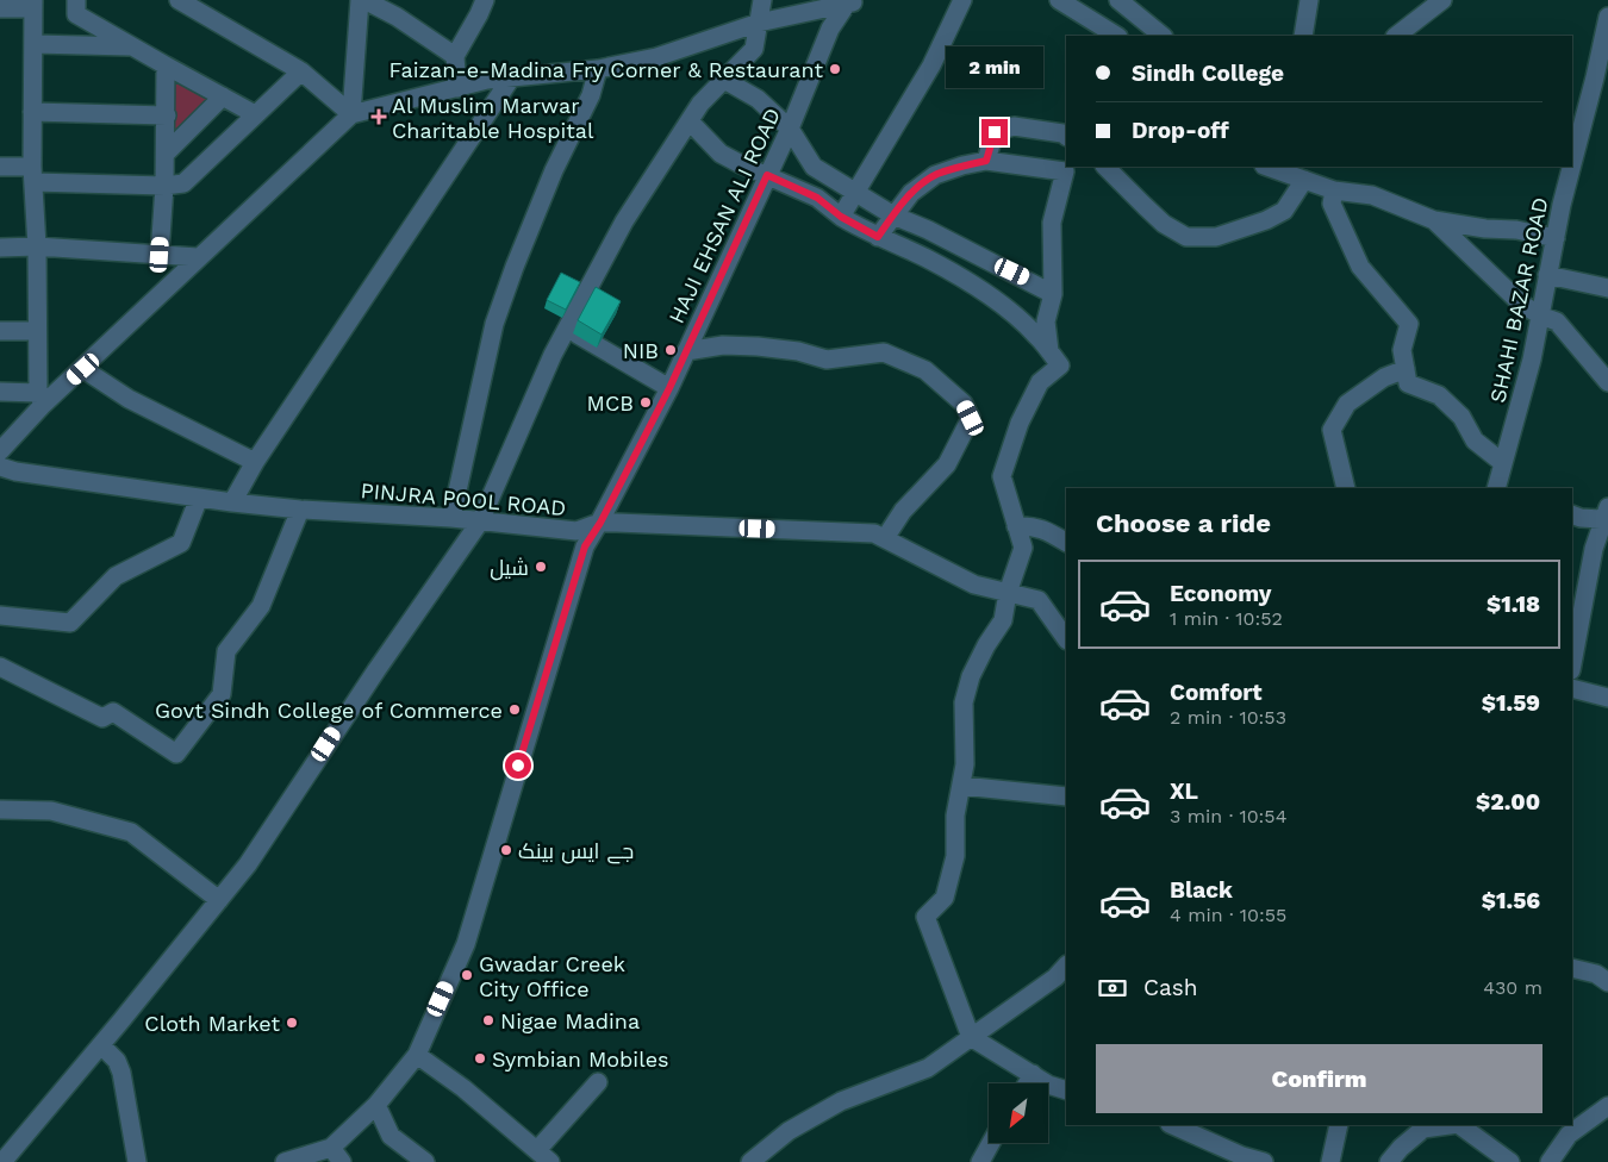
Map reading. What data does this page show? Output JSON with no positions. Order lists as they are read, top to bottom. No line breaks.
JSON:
{"streets":{"street":["HAJI EHSAN ALI ROAD","SHAHI BAZAR ROAD","PINJRA POOL ROAD"]},"crossings":[["HAJI EHSAN ALI ROAD","PINJRA POOL ROAD"]],"places":{"other":["Faizan-e-Madina Fry Corner & Restaurant","NIB","MCB","شیل","Govt Sindh College of Commerce","جے ایس بینک","Gwadar Creek City Office","Nigae Madina","Cloth Market","Symbian Mobiles"],"health":["Al Muslim Marwar Charitable Hospital"]},"north":"bottom left","page":{"banner":["Sindh College","Drop-off"],"bubble":"2 min","heading":"Choose a ride","list":[{"name":"Economy","note":"1 min · 10:52","value":"$1.18"},{"name":"Comfort","note":"2 min · 10:53","value":"$1.59"},{"name":"XL","note":"3 min · 10:54","value":"$2.00"},{"name":"Black","note":"4 min · 10:55","value":"$1.56"}],"pay":["Cash","430 m"],"buttons":"Confirm"}}
